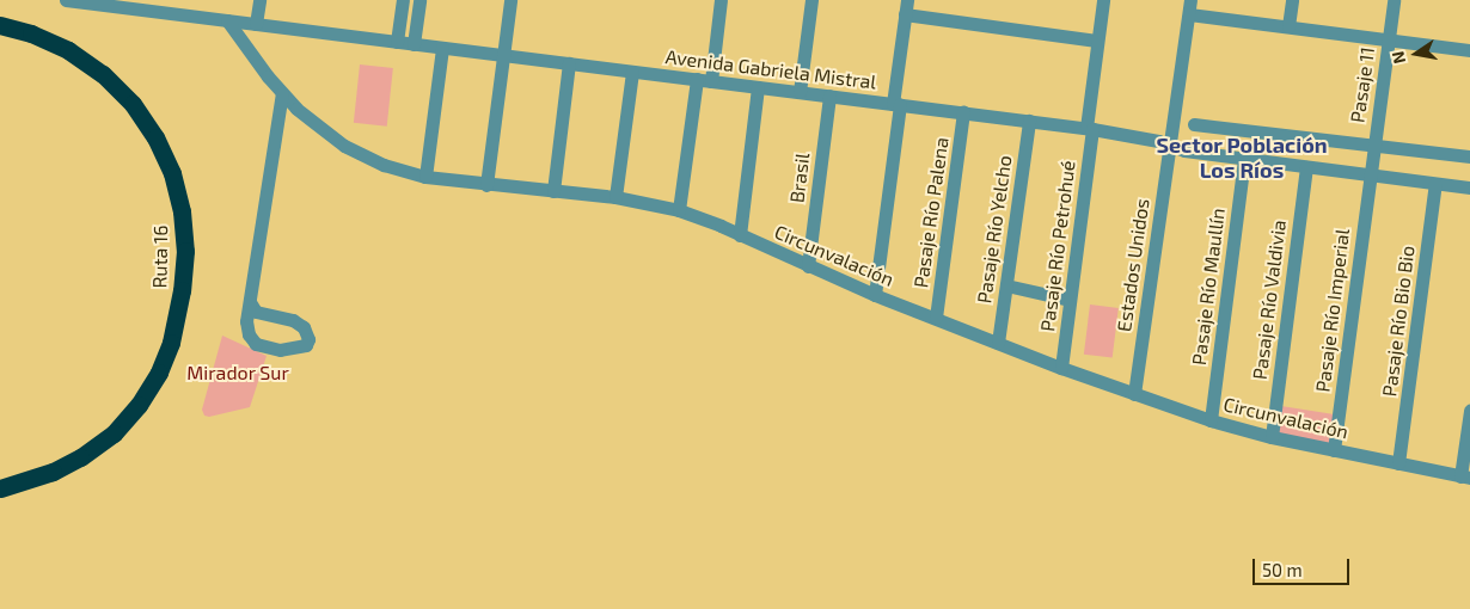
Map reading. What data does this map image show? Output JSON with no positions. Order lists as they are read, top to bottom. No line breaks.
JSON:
{"streets":{"highway":["Ruta 16"],"street":["Avenida Gabriela Mistral","Pasaje 11","Brasil","Pasaje Río Palena","Pasaje Río Yelcho","Pasaje Río Petrohué","Circunvalación","Estados Unidos","Pasaje Río Maullín","Pasaje Río Valdivia","Pasaje Río Imperial","Pasaje Río Bio Bio"]},"crossings":[["Avenida Gabriela Mistral","Pasaje 11"],["Avenida Gabriela Mistral","Brasil"],["Avenida Gabriela Mistral","Pasaje Río Palena"],["Avenida Gabriela Mistral","Pasaje Río Yelcho"],["Avenida Gabriela Mistral","Pasaje Río Petrohué"],["Avenida Gabriela Mistral","Circunvalación"],["Avenida Gabriela Mistral","Estados Unidos"],["Avenida Gabriela Mistral","Pasaje Río Maullín"],["Avenida Gabriela Mistral","Pasaje Río Valdivia"],["Avenida Gabriela Mistral","Pasaje Río Imperial"],["Avenida Gabriela Mistral","Pasaje Río Bio Bio"],["Pasaje 11","Pasaje Río Imperial"],["Brasil","Circunvalación"],["Pasaje Río Palena","Circunvalación"],["Pasaje Río Yelcho","Circunvalación"],["Pasaje Río Petrohué","Circunvalación"],["Circunvalación","Estados Unidos"],["Circunvalación","Pasaje Río Maullín"],["Circunvalación","Pasaje Río Valdivia"],["Circunvalación","Pasaje Río Imperial"],["Circunvalación","Pasaje Río Bio Bio"]],"districts":["Sector Población Los Ríos"],"parks":["Mirador Sur"],"scale_bar":"50 m","north":"left"}
